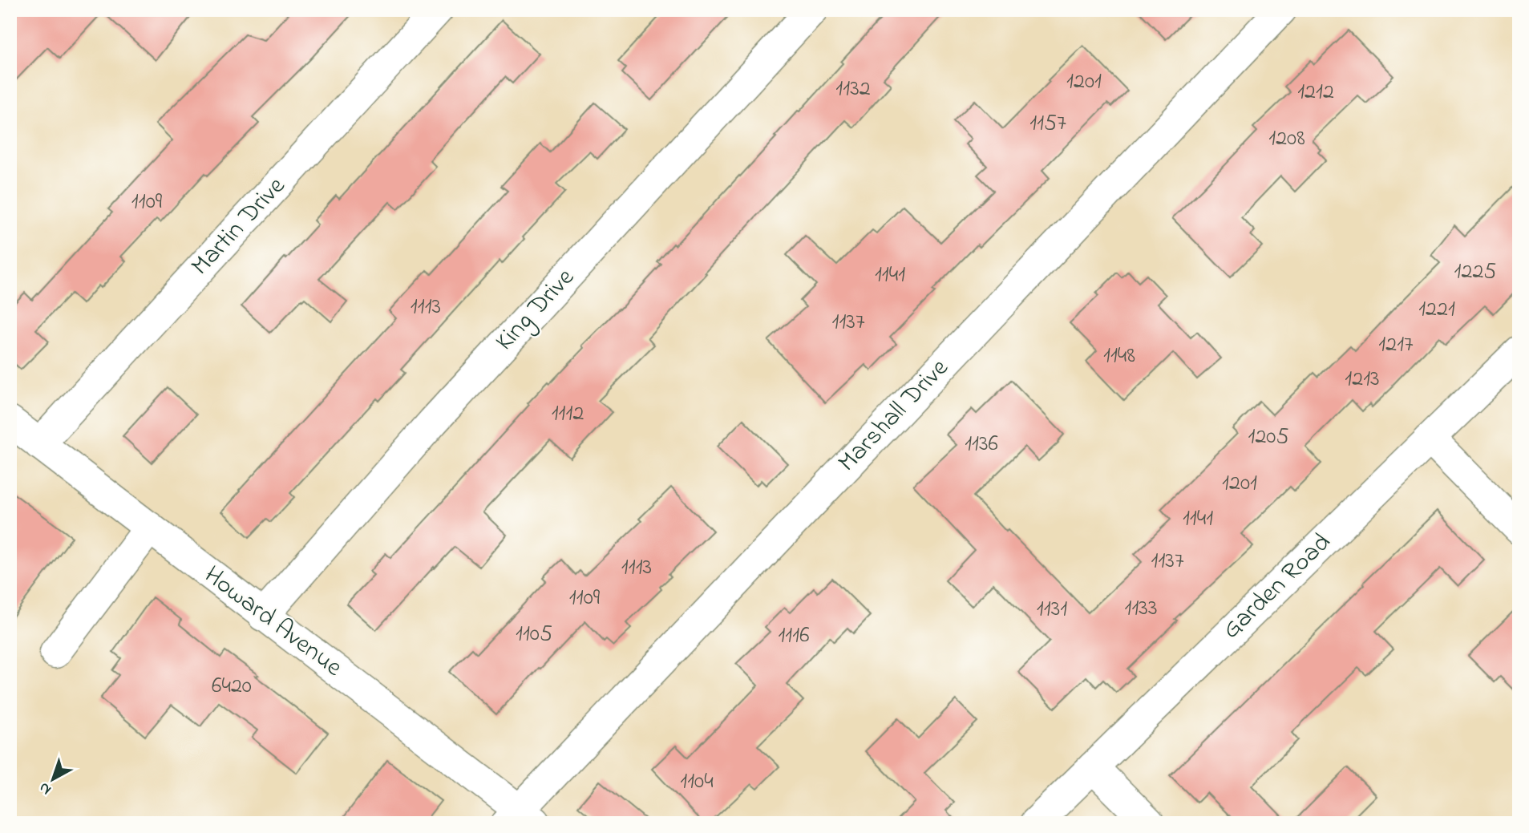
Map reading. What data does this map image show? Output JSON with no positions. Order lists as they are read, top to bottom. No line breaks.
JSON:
{"streets":{"street":["Martin Drive","King Drive","Marshall Drive","Garden Road","Howard Avenue"]},"crossings":[["Martin Drive","Howard Avenue"],["King Drive","Howard Avenue"],["Marshall Drive","Howard Avenue"]],"house_numbers":["1201","1132","1212","1157","1208","1109","1225","1141","1113","1221","1137","1217","1148","1213","1112","1205","1136","1201","1141","1137","1113","1109","1133","1131","1105","1116","6420","1104"],"north":"bottom left"}
